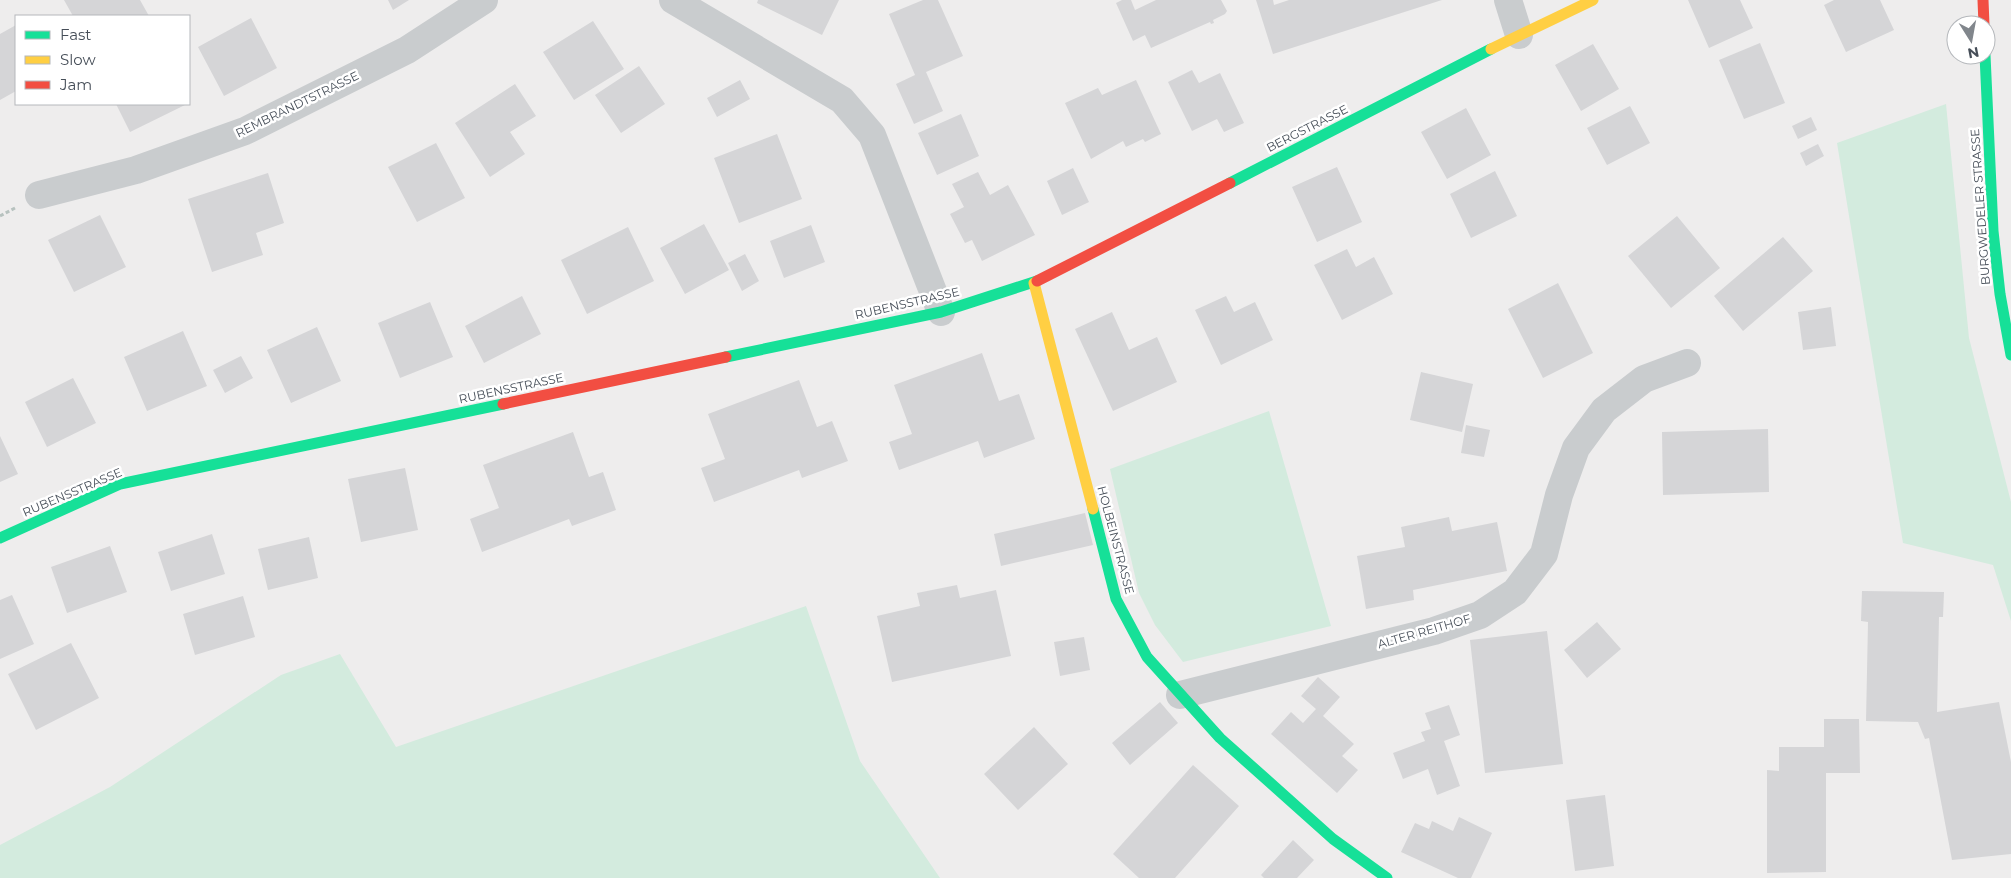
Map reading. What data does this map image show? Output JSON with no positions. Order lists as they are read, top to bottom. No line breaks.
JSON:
{"streets":{"street":["REMBRANDTSTRASSE","BERGSTRASSE","BURGWEDELER STRASSE","RUBENSSTRASSE","HOLBEINSTRASSE","ALTER REITHOF"]},"crossings":[["BERGSTRASSE","RUBENSSTRASSE"],["BERGSTRASSE","HOLBEINSTRASSE"],["RUBENSSTRASSE","HOLBEINSTRASSE"],["HOLBEINSTRASSE","ALTER REITHOF"]],"legend":["Fast","Slow","Jam"],"north":"bottom"}
